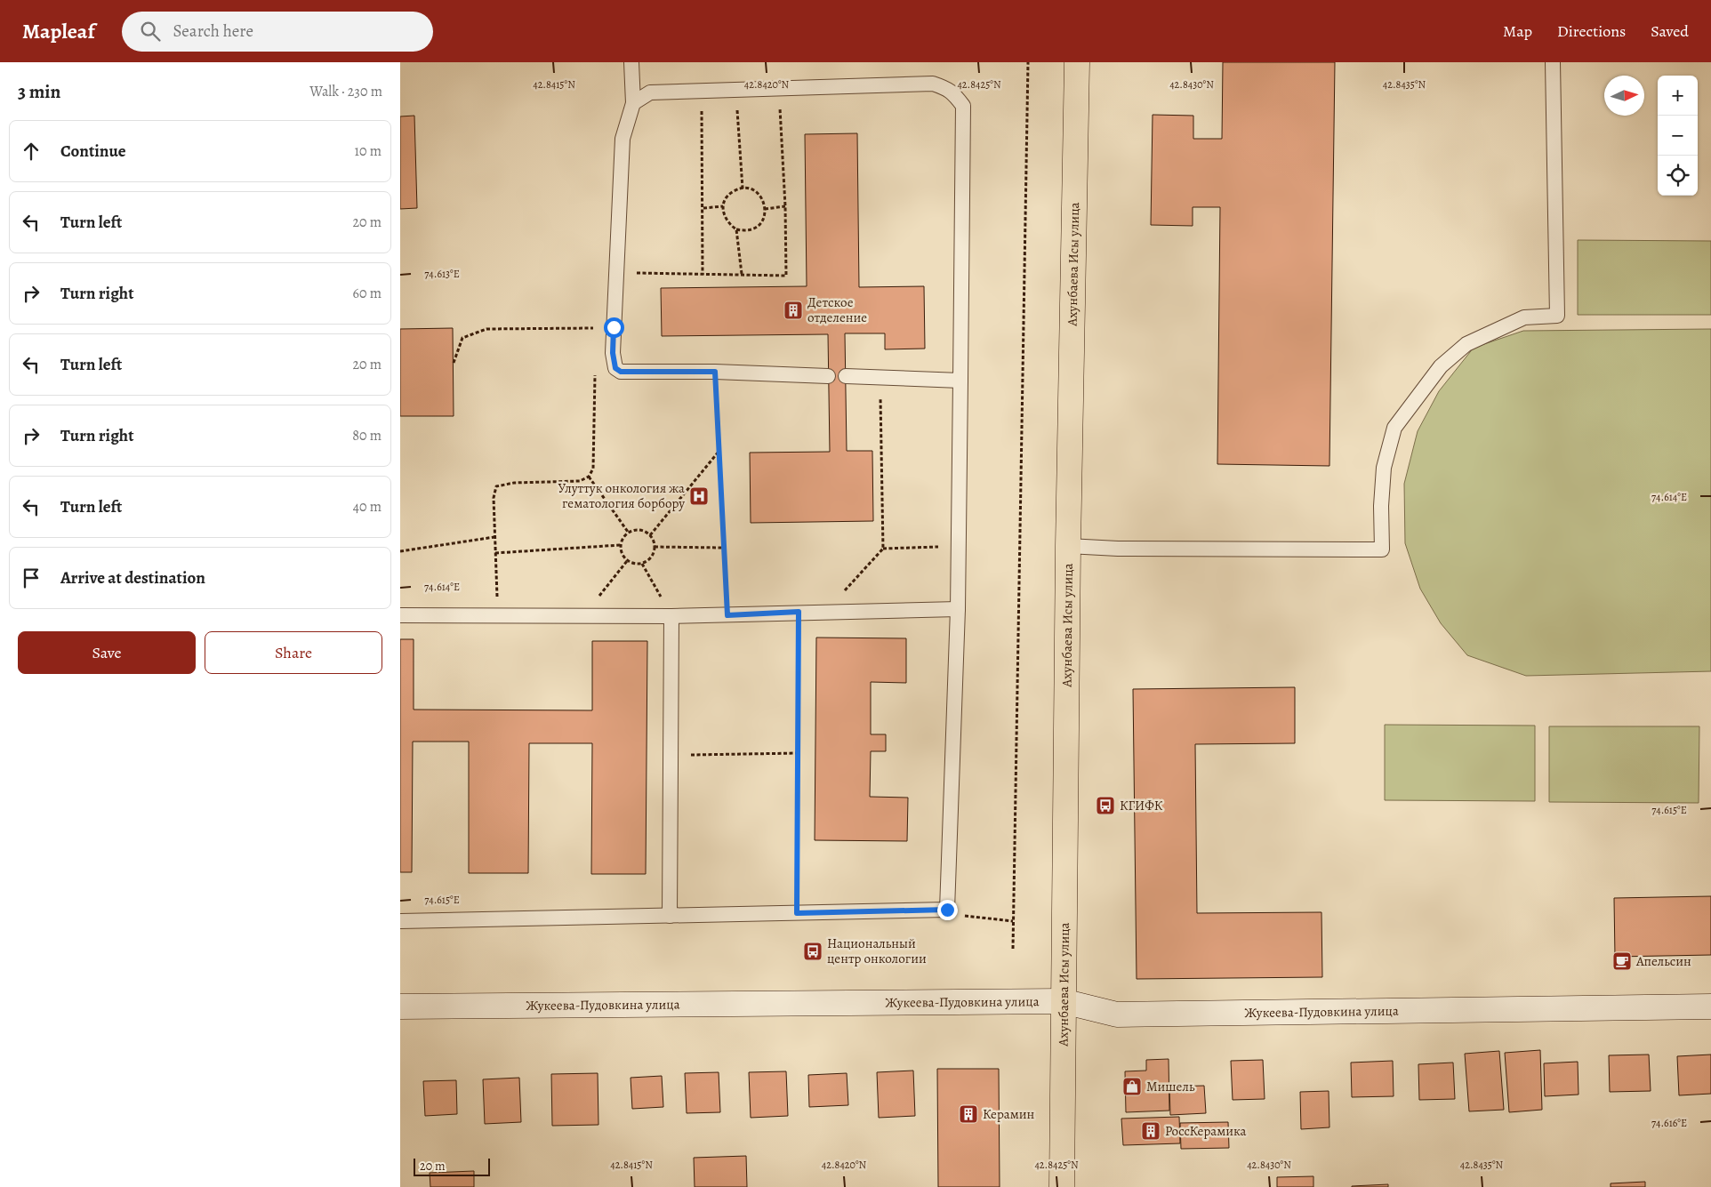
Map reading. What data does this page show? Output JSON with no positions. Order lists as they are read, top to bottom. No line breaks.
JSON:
{"streets":{"main road":["Ахунбаева Исы улица","Жукеева-Пудовкина улица"]},"crossings":[["Ахунбаева Исы улица","Жукеева-Пудовкина улица"]],"places":{"building":["Детское отделение","Керамин","РоссКерамика"],"hospital":["Улуттук онкология жа гематология борбору"],"bus stop":["КГИФК","Национальный центр онкологии"],"cafe":["Апельсин"],"shop":["Мишель"]},"scale_bar":"20 m","north":"right","page":{"header":"Mapleaf","search":"Search here","nav":["Map","Directions","Saved"],"heading":["3 min","Walk · 230 m"],"map_buttons":["+","−"],"list":[["Continue","10 m"],["Turn left","20 m"],["Turn right","60 m"],["Turn left","20 m"],["Turn right","80 m"],["Turn left","40 m"],"Arrive at destination"],"buttons":["Save","Share"],"scale":"20 m"},"coordinates":["42.8415°N","42.8420°N","42.8425°N","42.8430°N","42.8435°N","74.613°E","74.614°E","74.615°E","74.616°E"]}
